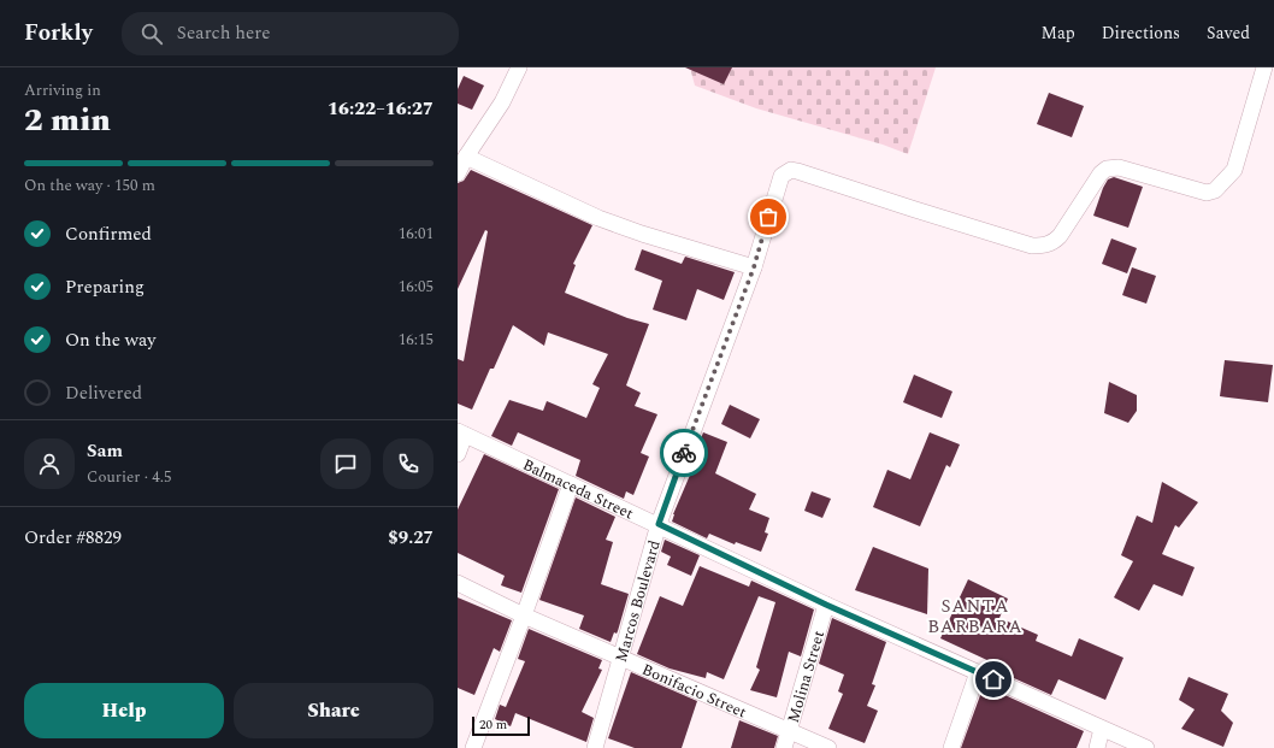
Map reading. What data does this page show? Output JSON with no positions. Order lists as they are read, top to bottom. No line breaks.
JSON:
{"streets":{"street":["Balmaceda Street","Marcos Boulevard","Molina Street","Bonifacio Street"]},"crossings":[["Balmaceda Street","Marcos Boulevard"],["Balmaceda Street","Molina Street"],["Marcos Boulevard","Bonifacio Street"],["Molina Street","Bonifacio Street"]],"districts":["SANTA BARBARA"],"scale_bar":"20 m","page":{"header":"Forkly","search":"Search here","nav":["Map","Directions","Saved"],"heading":["2 min","Arriving in","16:22–16:27"],"panel":["Sam","Courier · 4.5","Order #8829","$9.27"],"bar":"On the way · 150 m","list":[["Confirmed","16:01"],["Preparing","16:05"],["On the way","16:15"],"Delivered"],"buttons":["Help","Share"],"scale":"20 m"}}
